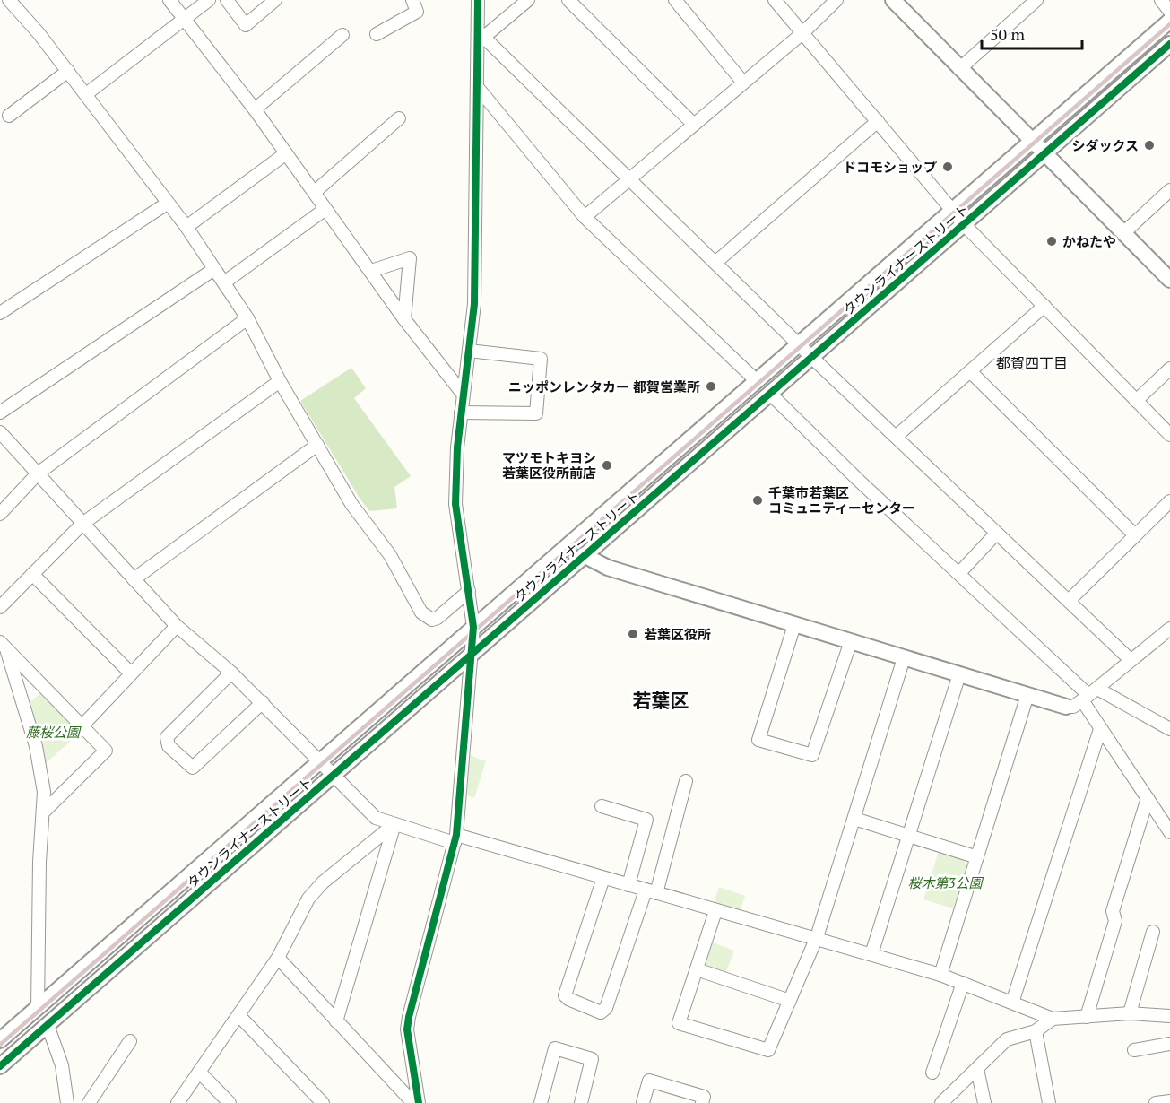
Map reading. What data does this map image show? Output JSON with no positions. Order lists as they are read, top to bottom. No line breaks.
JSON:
{"streets":{"street":["タウンライナーストリート"]},"districts":["都賀四丁目","若葉区"],"parks":["藤桜公園","桜木第3公園"],"places":["シダックス","ドコモショップ","かねたや","ニッポンレンタカー 都賀営業所","マツモトキヨシ 若葉区役所前店","千葉市若葉区 コミュニティーセンター","若葉区役所"],"scale_bar":"50 m"}
